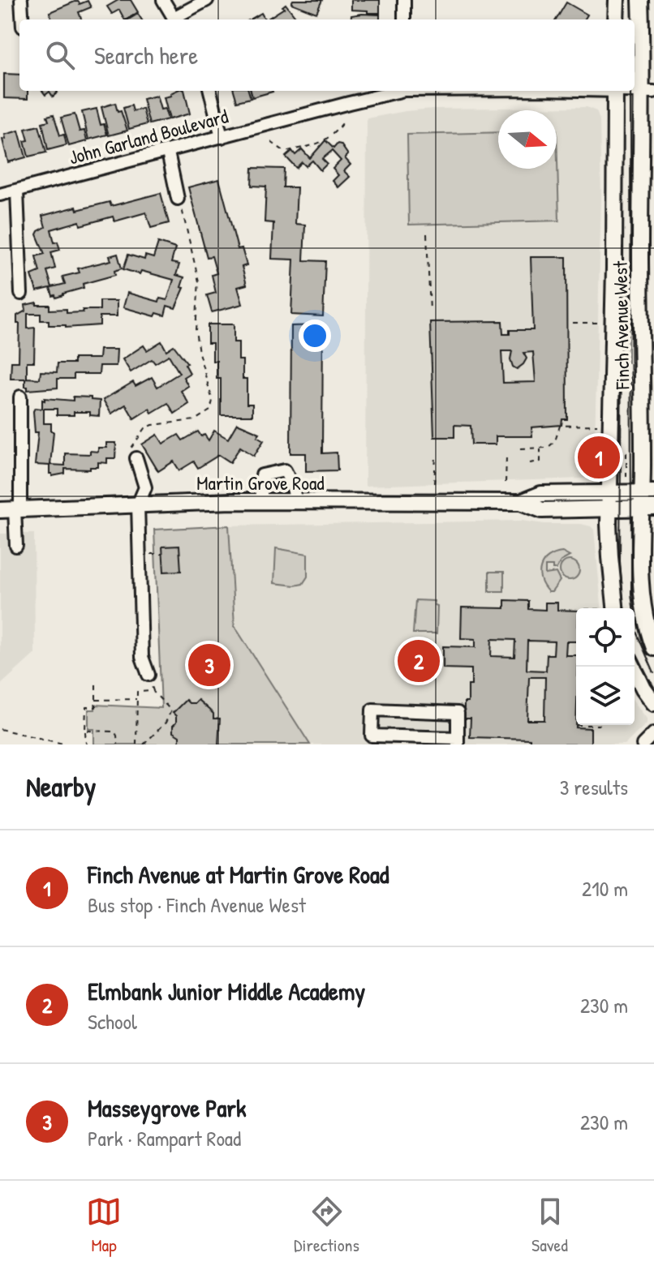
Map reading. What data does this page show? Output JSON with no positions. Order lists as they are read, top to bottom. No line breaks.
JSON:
{"streets":{"main road":["Finch Avenue West","Martin Grove Road"],"street":["John Garland Boulevard"]},"crossings":[["Finch Avenue West","Martin Grove Road"]],"north":"right","page":{"search":"Search here","pins":["1","2","3"],"heading":["Nearby","3 results"],"list":[{"mark":"1","name":"Finch Avenue at Martin Grove Road","note":"Bus stop · Finch Avenue West","value":"210 m"},{"mark":"2","name":"Elmbank Junior Middle Academy","note":"School","value":"230 m"},{"mark":"3","name":"Masseygrove Park","note":"Park · Rampart Road","value":"230 m"}],"nav":["Map","Directions","Saved"]}}
